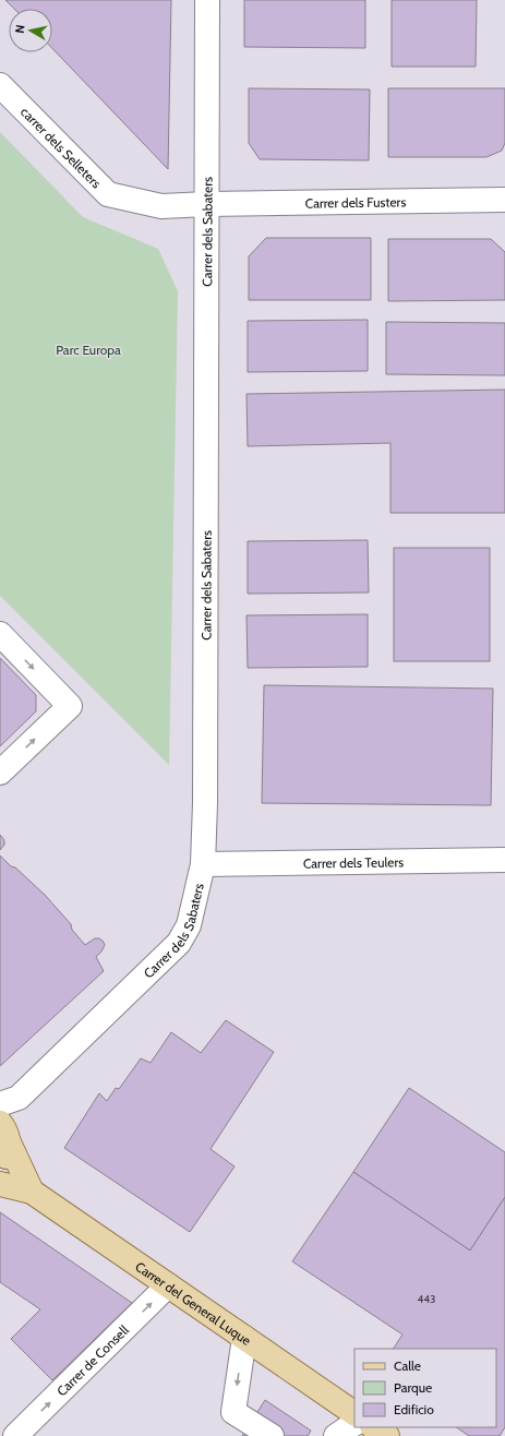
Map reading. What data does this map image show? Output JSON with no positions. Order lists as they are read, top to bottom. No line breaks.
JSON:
{"streets":{"main road":["Carrer del General Luque"],"street":["carrer dels Selleters","Carrer dels Fusters","Carrer dels Sabaters","Carrer dels Teulers","Carrer de Consell"]},"crossings":[["carrer dels Selleters","Carrer dels Fusters"],["carrer dels Selleters","Carrer dels Sabaters"],["Carrer dels Fusters","Carrer dels Sabaters"],["Carrer dels Sabaters","Carrer dels Teulers"],["Carrer del General Luque","Carrer de Consell"]],"one_way":["Carrer de Consell"],"parks":["Parc Europa"],"house_numbers":["443"],"legend":["Calle","Parque","Edificio"],"north":"left"}
